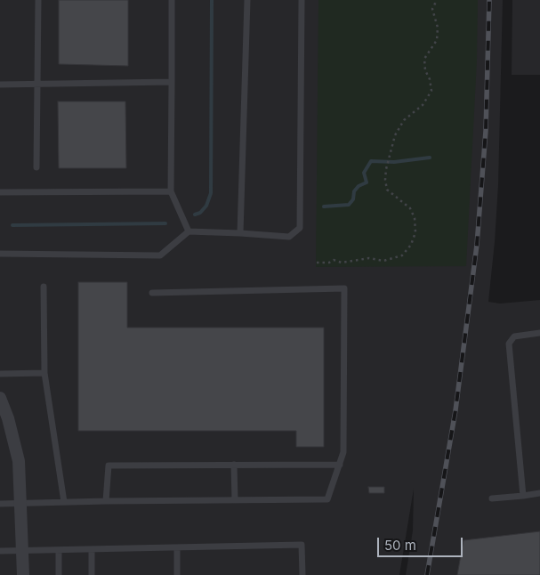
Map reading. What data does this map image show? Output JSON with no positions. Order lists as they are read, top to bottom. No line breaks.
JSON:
{"scale_bar":"50 m"}
